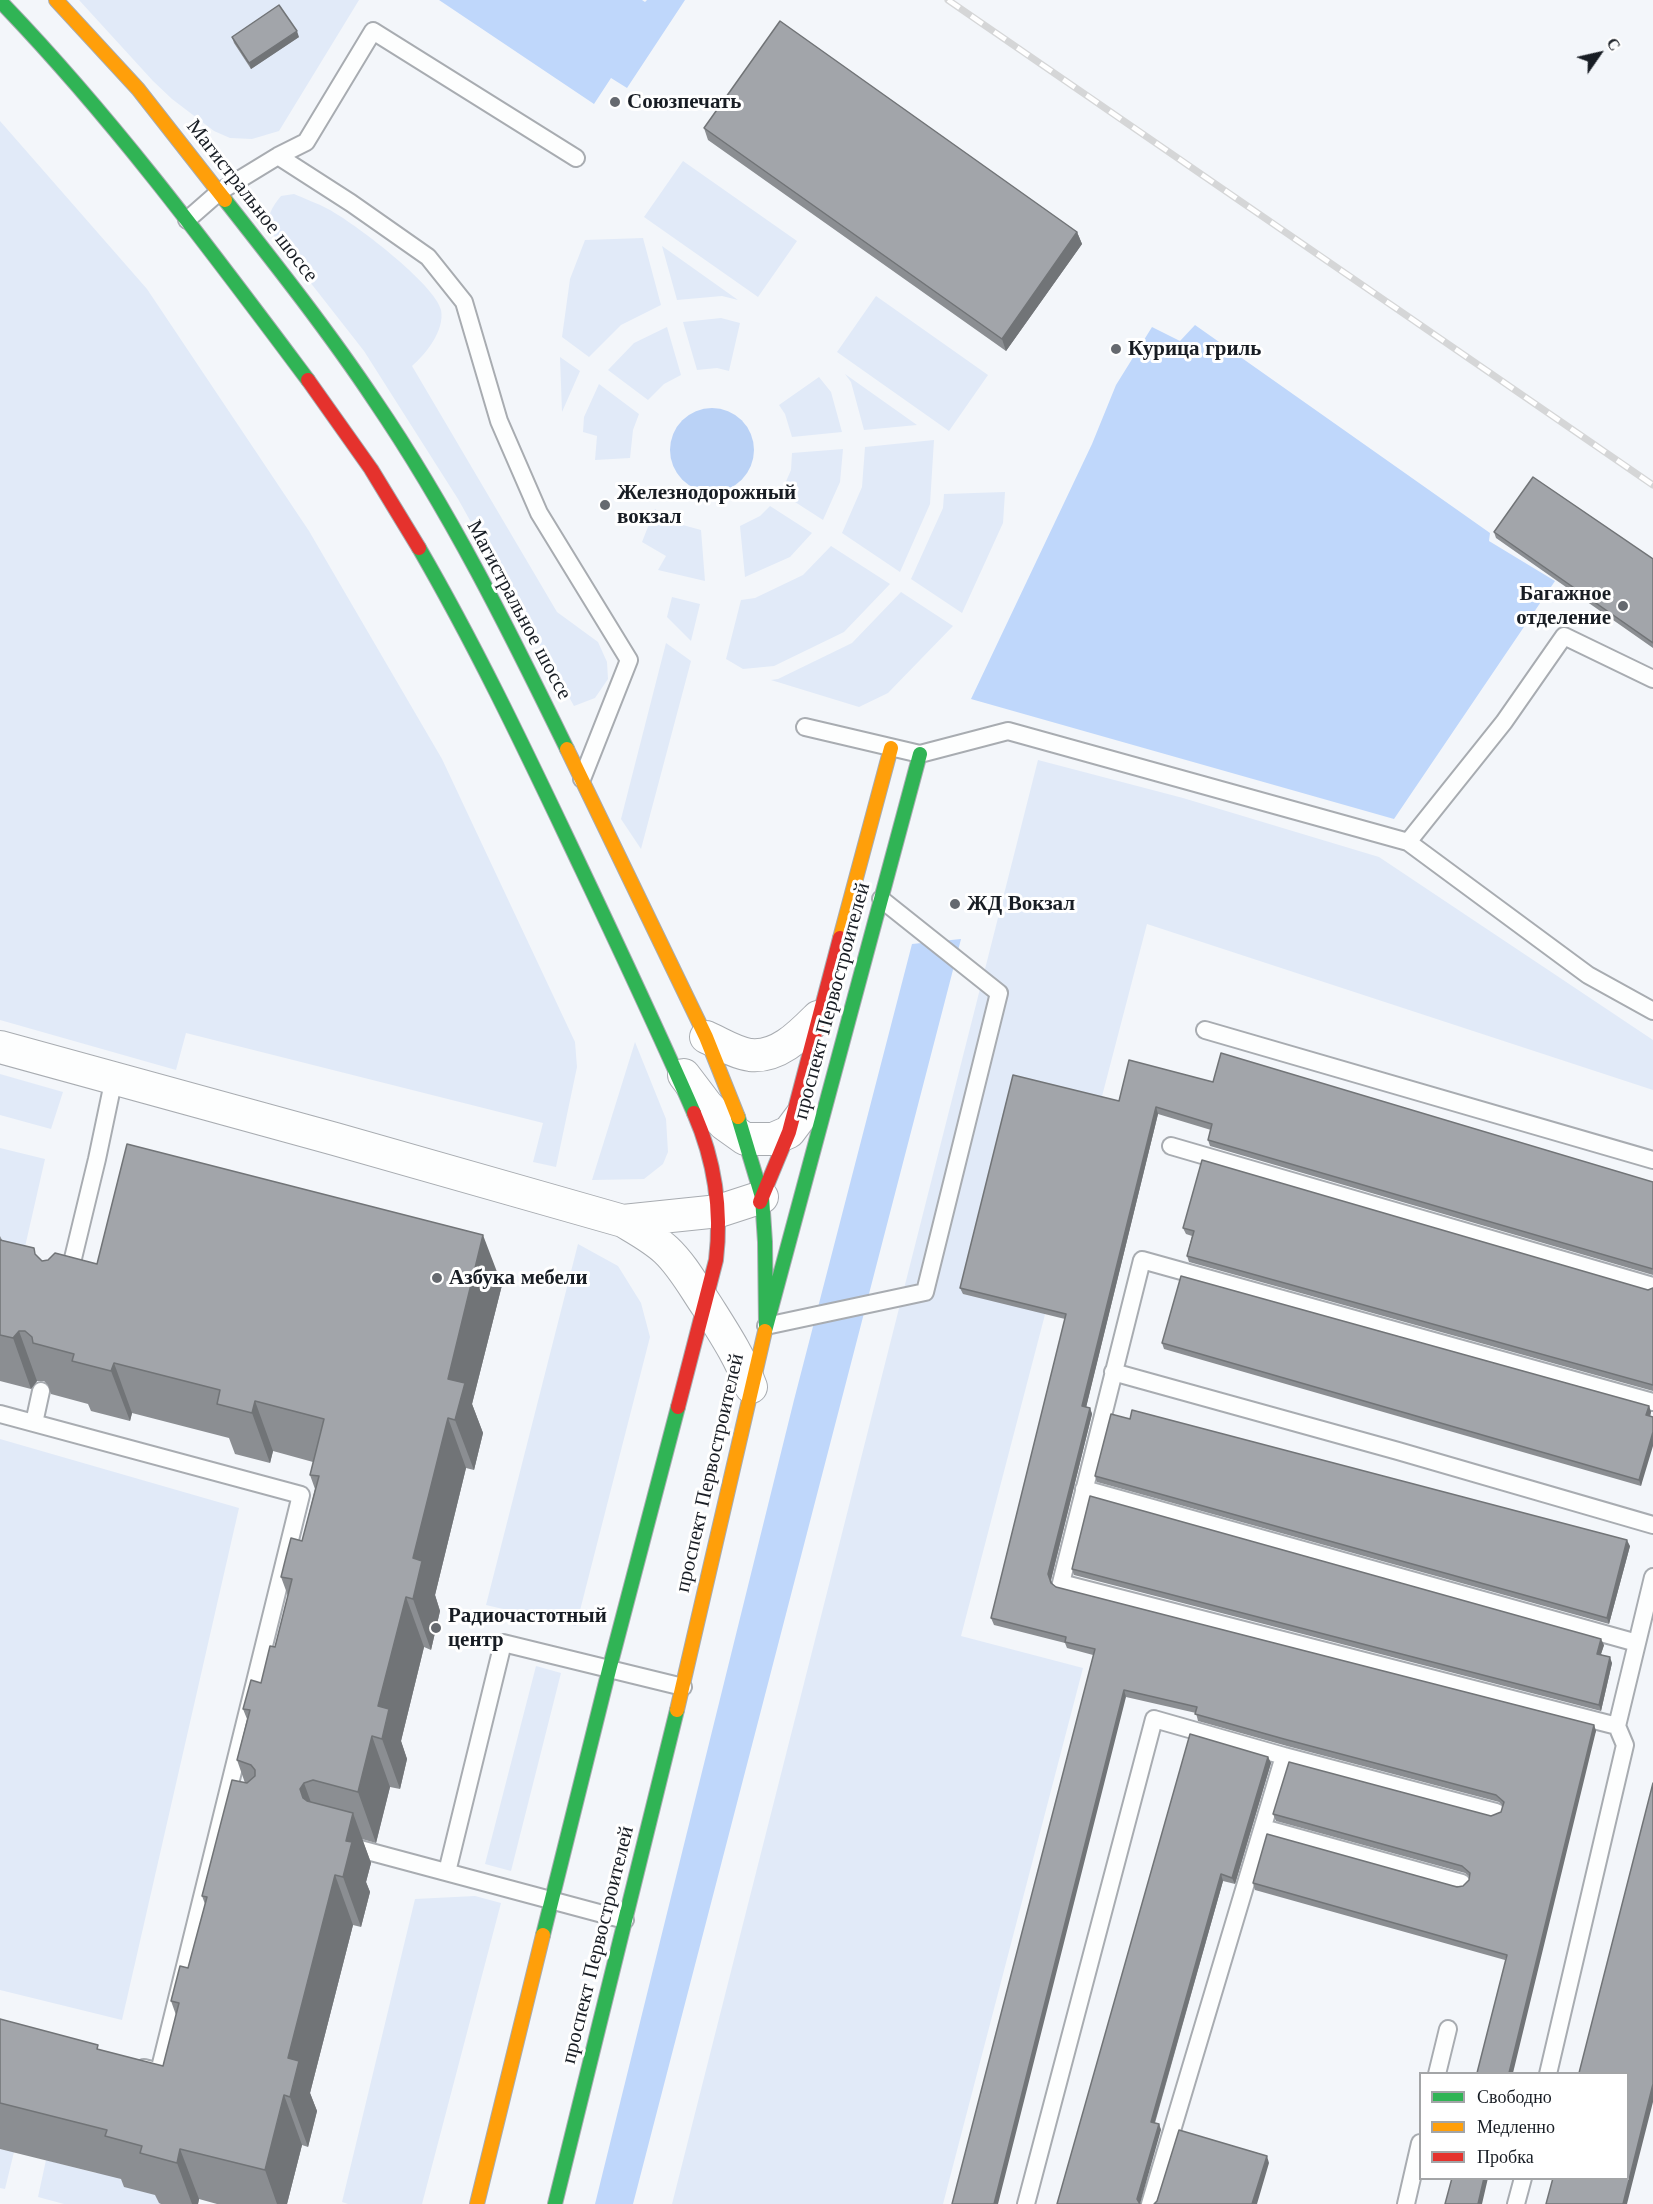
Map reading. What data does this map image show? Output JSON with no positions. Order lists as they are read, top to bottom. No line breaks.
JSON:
{"streets":{"main road":["Магистральное шоссе","проспект Первостроителей"]},"crossings":[["Магистральное шоссе","проспект Первостроителей"]],"places":["Союзпечать","Курица гриль","Железнодорожный вокзал","Багажное отделение","ЖД Вокзал","Азбука мебели","Радиочастотный центр"],"legend":["Свободно","Медленно","Пробка"],"north":"top right"}
